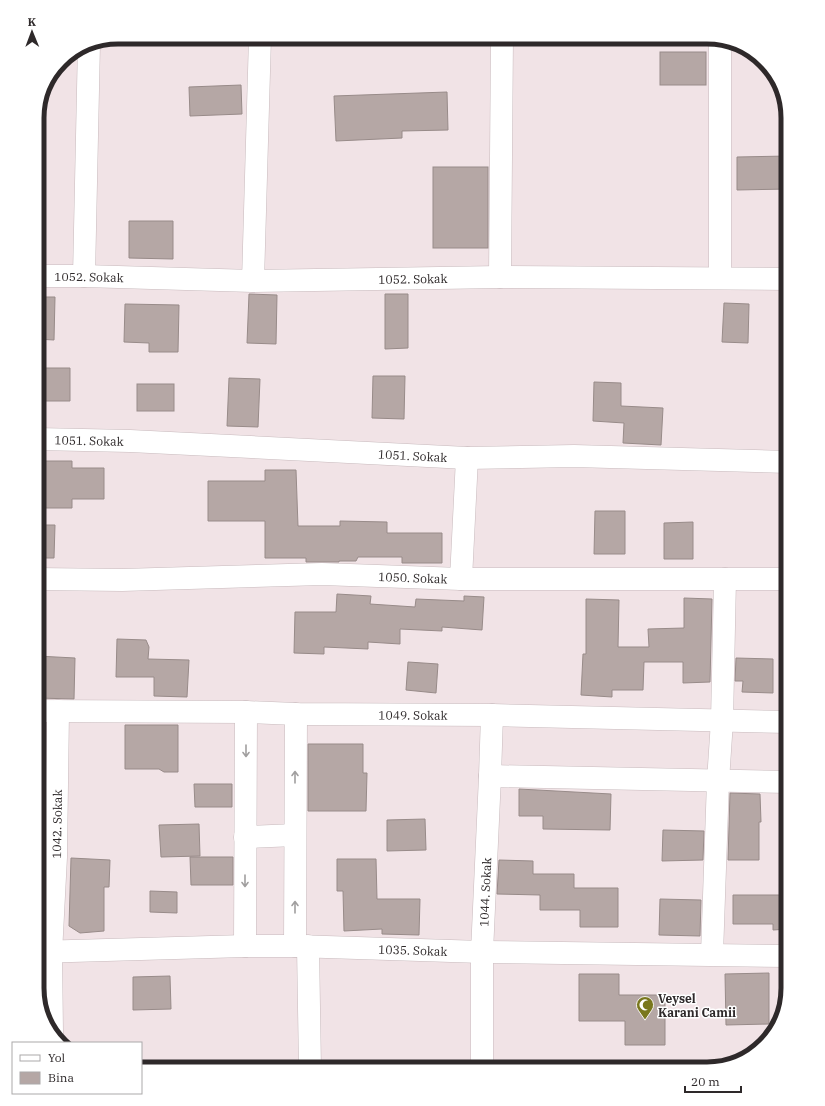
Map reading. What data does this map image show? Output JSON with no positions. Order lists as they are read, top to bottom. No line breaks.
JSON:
{"streets":{"street":["1052. Sokak","1051. Sokak","1050. Sokak","1049. Sokak","1042. Sokak","1044. Sokak","1035. Sokak"]},"crossings":[["1049. Sokak","1042. Sokak"],["1049. Sokak","1044. Sokak"],["1042. Sokak","1035. Sokak"],["1044. Sokak","1035. Sokak"]],"places":{"mosque":["Veysel Karani Camii"]},"legend":["Yol","Bina"],"scale_bar":"20 m","north":"top"}
